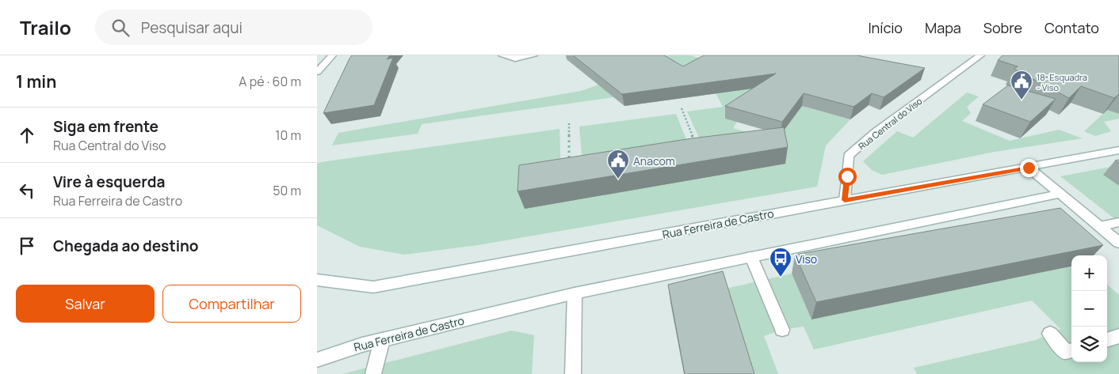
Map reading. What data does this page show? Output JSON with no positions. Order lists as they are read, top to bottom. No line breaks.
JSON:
{"streets":{"street":["Rua Central do Viso","Rua Ferreira de Castro"]},"crossings":[["Rua Central do Viso","Rua Ferreira de Castro"]],"places":{"public building":["18ª Esquadra - Viso","Anacom"],"bus stop":["Viso"]},"page":{"header":"Trailo","search":"Pesquisar aqui","nav":["Início","Mapa","Sobre","Contato"],"heading":["1 min","A pé · 60 m"],"list":[["Siga em frente","Rua Central do Viso","10 m"],["Vire à esquerda","Rua Ferreira de Castro","50 m"],"Chegada ao destino"],"map_buttons":["+","−"],"buttons":["Salvar","Compartilhar"]}}
